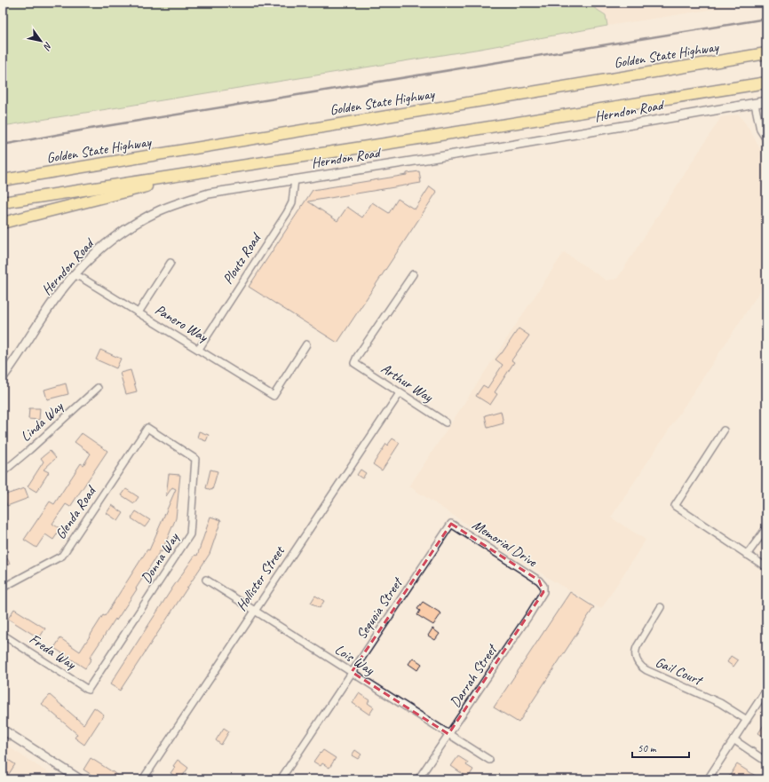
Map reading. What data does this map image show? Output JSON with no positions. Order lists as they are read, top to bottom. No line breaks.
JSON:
{"streets":{"highway":["Golden State Highway"],"street":["Herndon Road","Ploutz Road","Panero Way","Arthur Way","Linda Way","Glenda Road","Memorial Drive","Donna Way","Hollister Street","Sequoia Street","Freda Way","Lois Way","Gail Court","Darrah Street"]},"crossings":[["Herndon Road","Ploutz Road"],["Herndon Road","Panero Way"],["Ploutz Road","Panero Way"],["Arthur Way","Hollister Street"],["Glenda Road","Donna Way"],["Memorial Drive","Sequoia Street"],["Memorial Drive","Darrah Street"],["Donna Way","Freda Way"],["Hollister Street","Lois Way"],["Sequoia Street","Lois Way"],["Lois Way","Darrah Street"]],"scale_bar":"50 m","north":"bottom right"}
